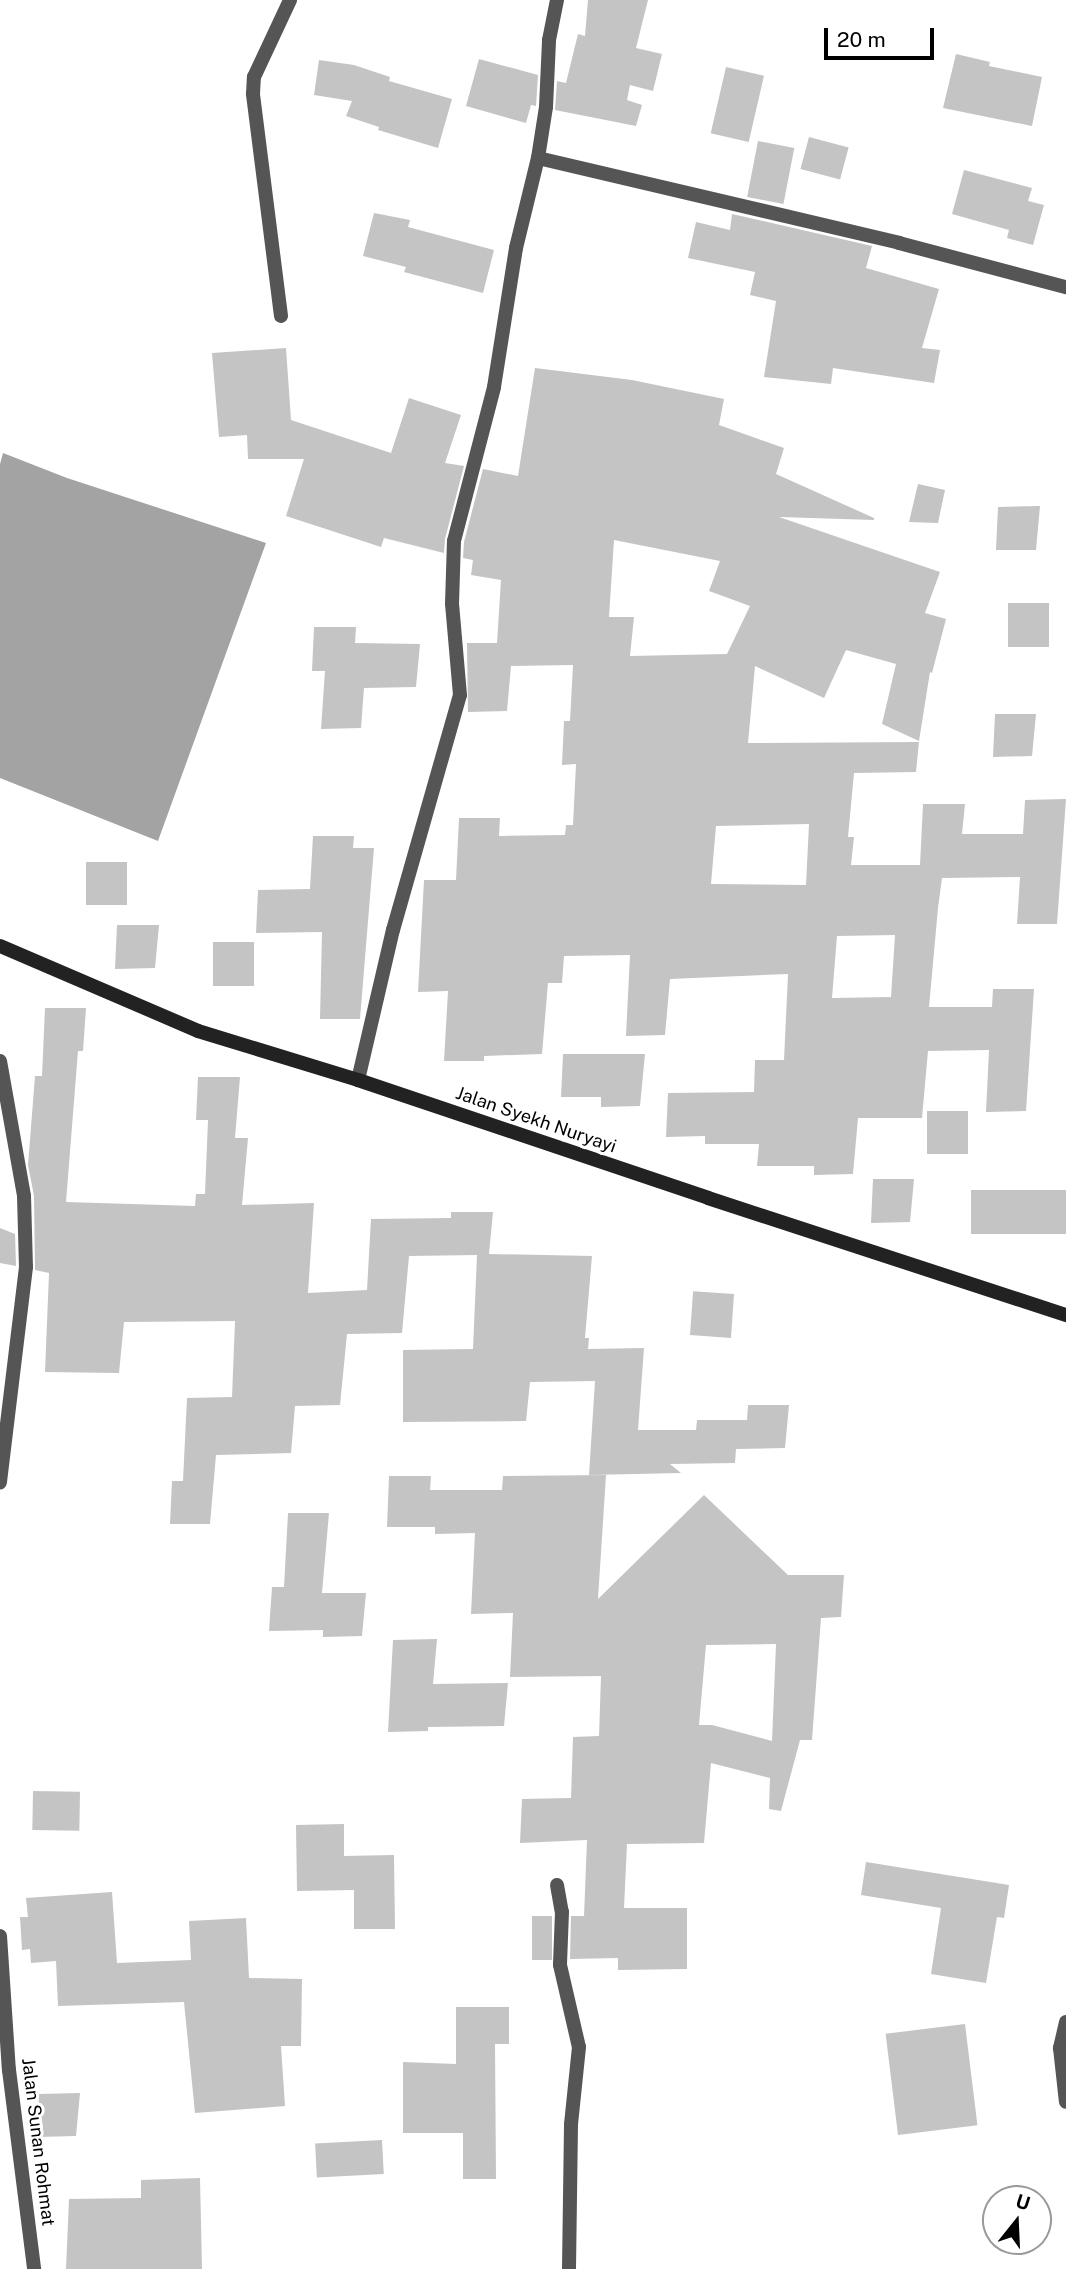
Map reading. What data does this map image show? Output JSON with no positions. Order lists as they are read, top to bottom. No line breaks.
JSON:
{"streets":{"main road":["Jalan Syekh Nuryayi"],"street":["Jalan Sunan Rohmat"]},"scale_bar":"20 m","north":"top"}
